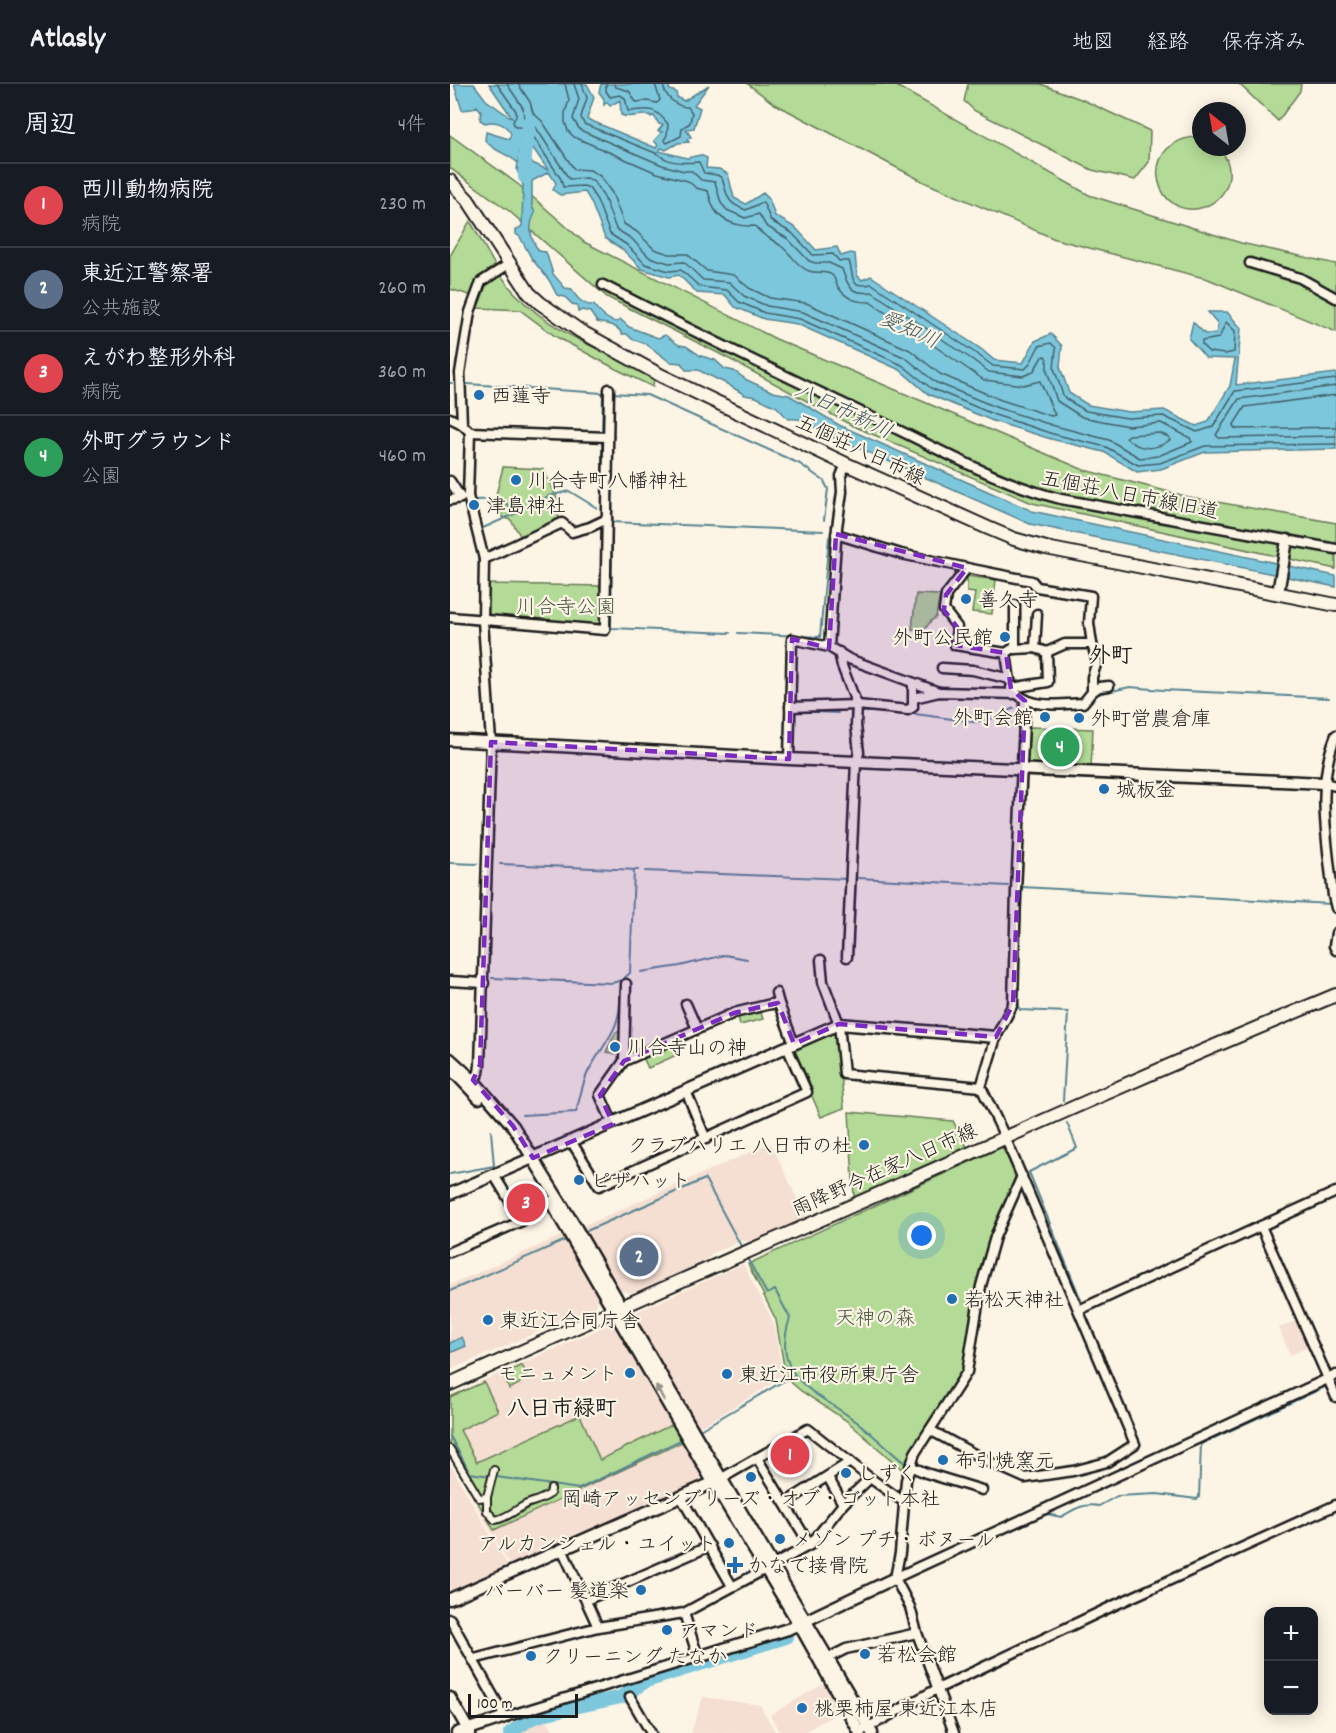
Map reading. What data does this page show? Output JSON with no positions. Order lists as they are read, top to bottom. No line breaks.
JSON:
{"streets":{"main road":["五個荘八日市線","雨降野今在家八日市線"],"street":["五個荘八日市線旧道"]},"districts":["外町","八日市緑町"],"water":["愛知川","八日市新川"],"parks":["川合寺公園","天神の森"],"places":{"other":["西蓮寺","川合寺町八幡神社","津島神社","善久寺","外町公民館","外町会館","外町営農倉庫","城板金","川合寺山の神","クラブハリエ 八日市の杜","ピザハット","若松天神社","東近江合同庁舎","モニュメント","東近江市役所東庁舎","布引焼窯元","しずく","岡崎アッセンブリーズ・オブ・ゴット本社","メゾン プチ・ボヌール","アルカンシェル・ユイット","バーバー 髪道楽","アマンド","若松会館","クリーニング たなか","桃栗柿屋 東近江本店"],"health":["かなで接骨院"]},"scale_bar":"100 m","north":"top left","page":{"header":"Atlasly","nav":["地図","経路","保存済み"],"heading":["周辺","4件"],"list":[{"mark":"1","name":"西川動物病院","note":"病院","value":"230 m"},{"mark":"2","name":"東近江警察署","note":"公共施設","value":"260 m"},{"mark":"3","name":"えがわ整形外科","note":"病院","value":"360 m"},{"mark":"4","name":"外町グラウンド","note":"公園","value":"460 m"}],"pins":["4","3","2","1"],"map_buttons":["+","−"],"scale":"100 m"}}
